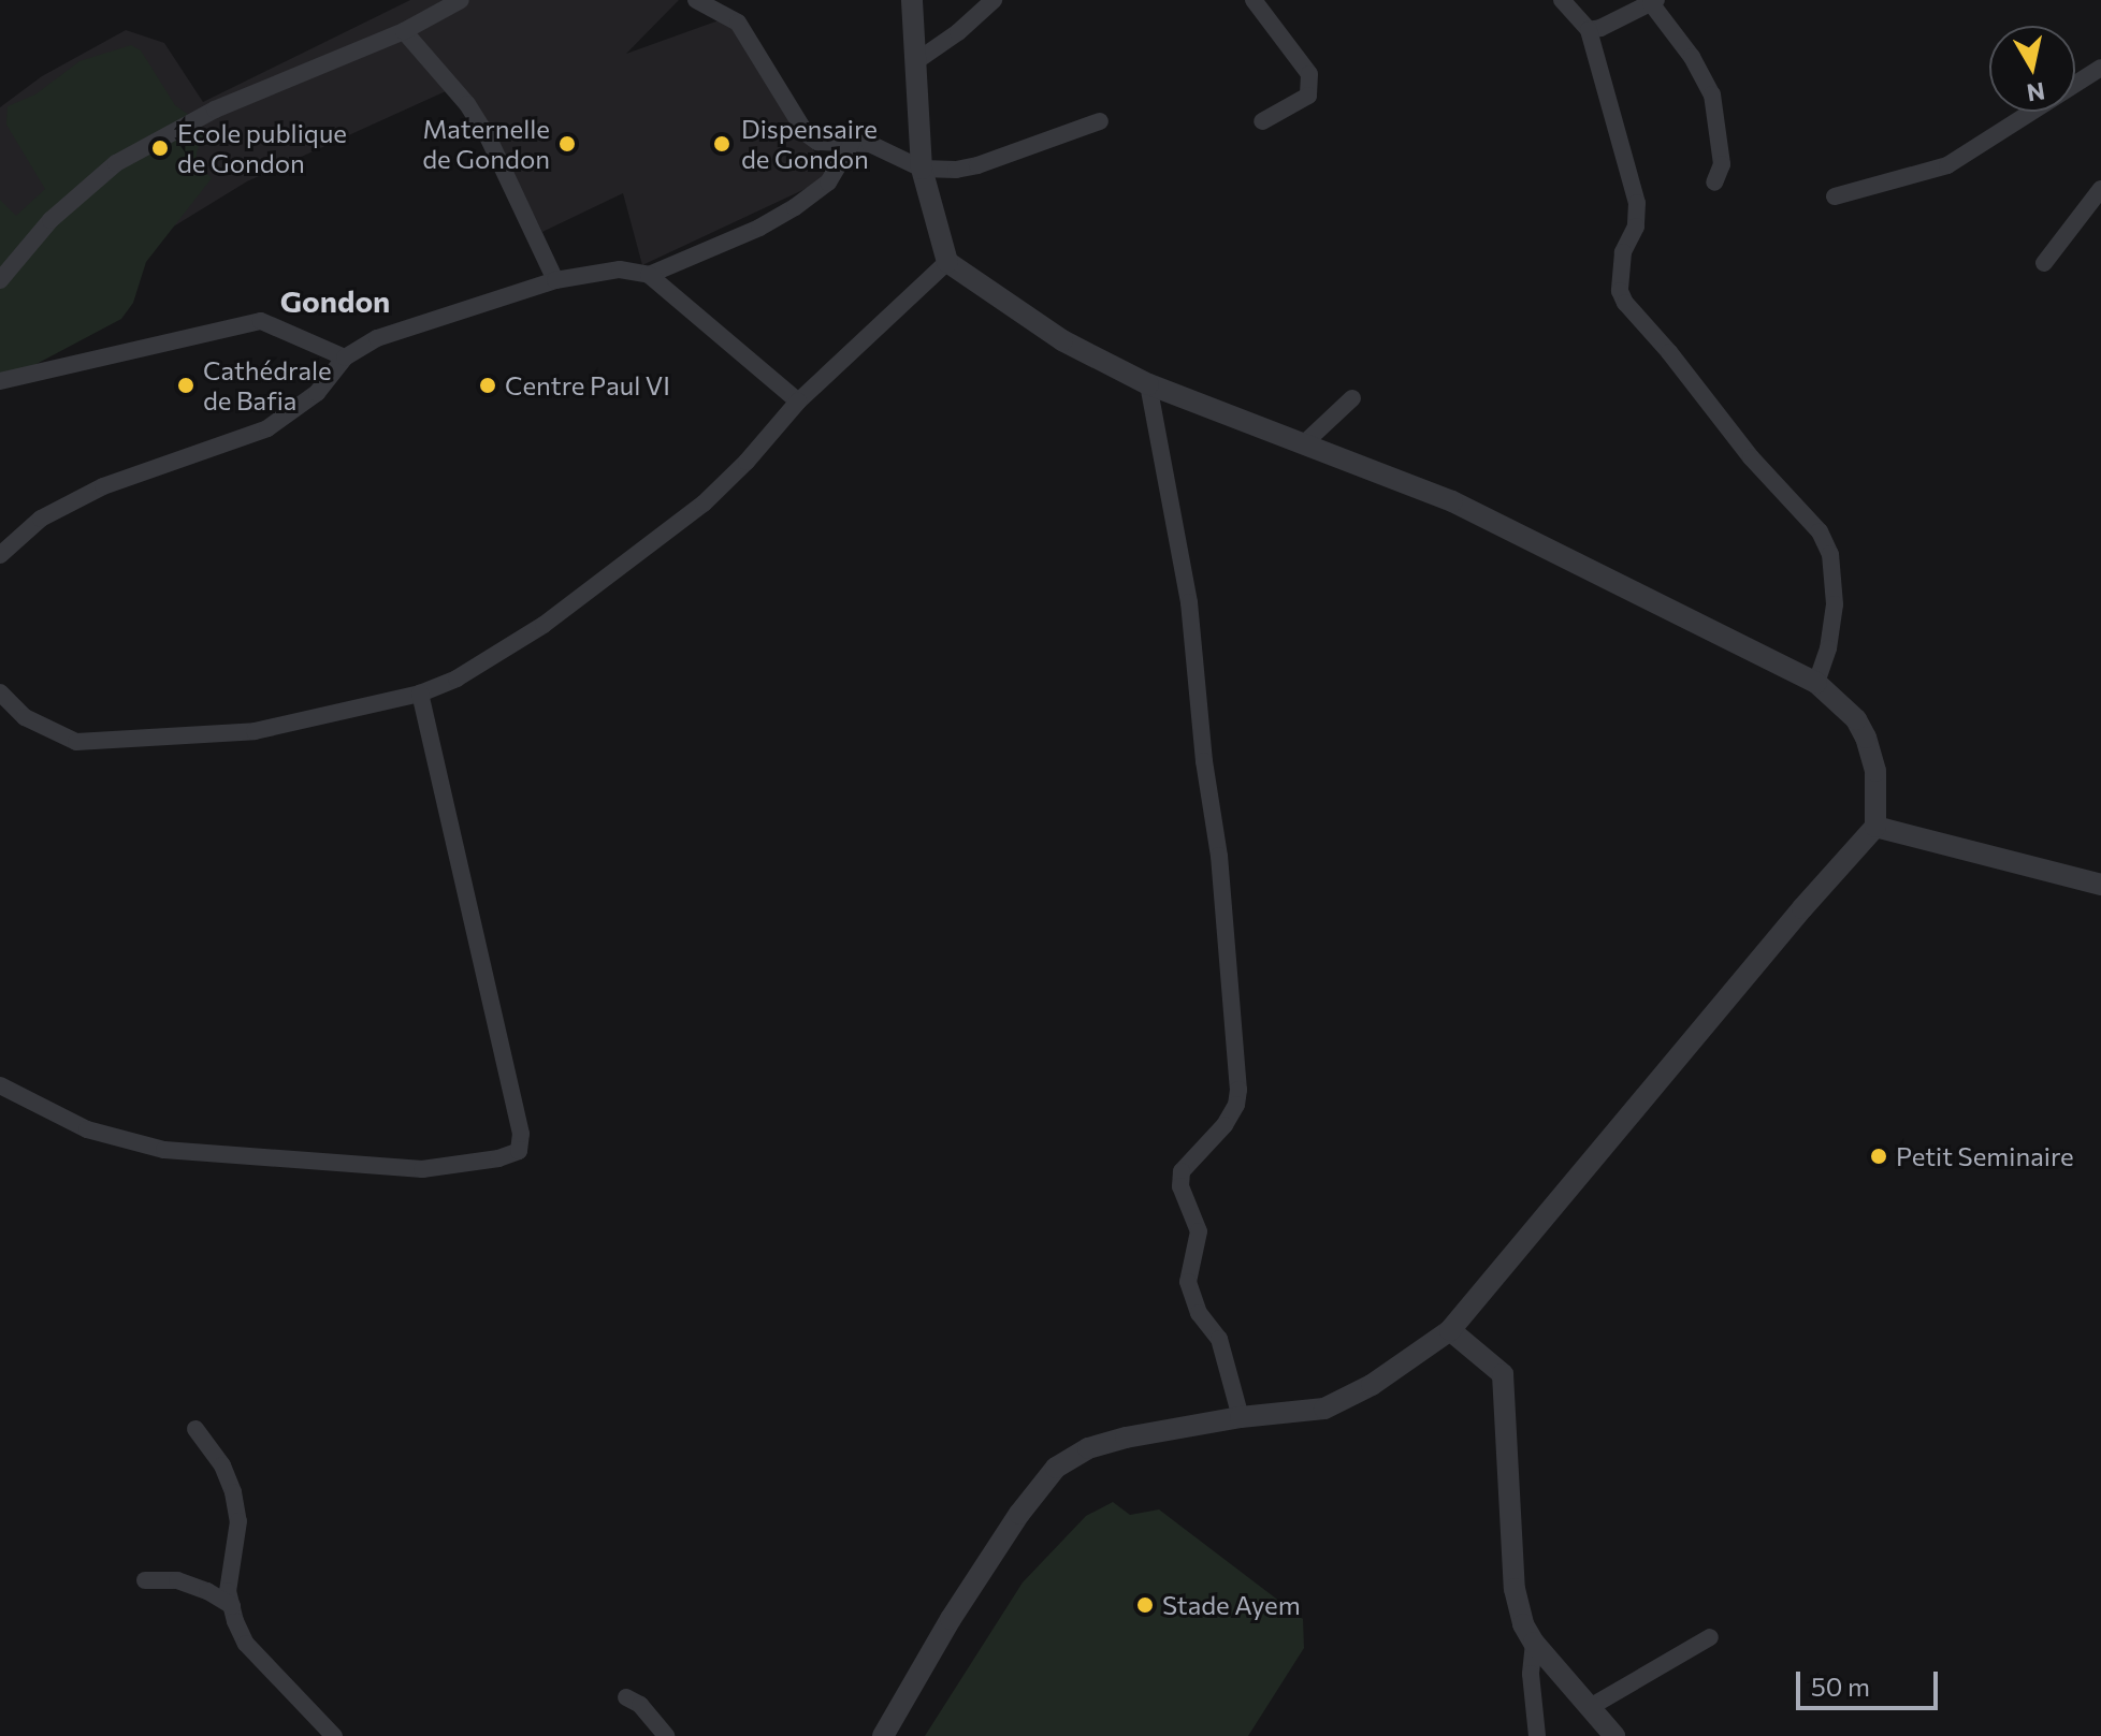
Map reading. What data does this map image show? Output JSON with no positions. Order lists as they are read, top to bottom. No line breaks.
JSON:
{"districts":["Gondon"],"places":["Maternelle de Gondon","Dispensaire de Gondon","Ecole publique de Gondon","Cathédrale de Bafia","Centre Paul VI","Petit Seminaire","Stade Ayem"],"scale_bar":"50 m","north":"bottom"}
